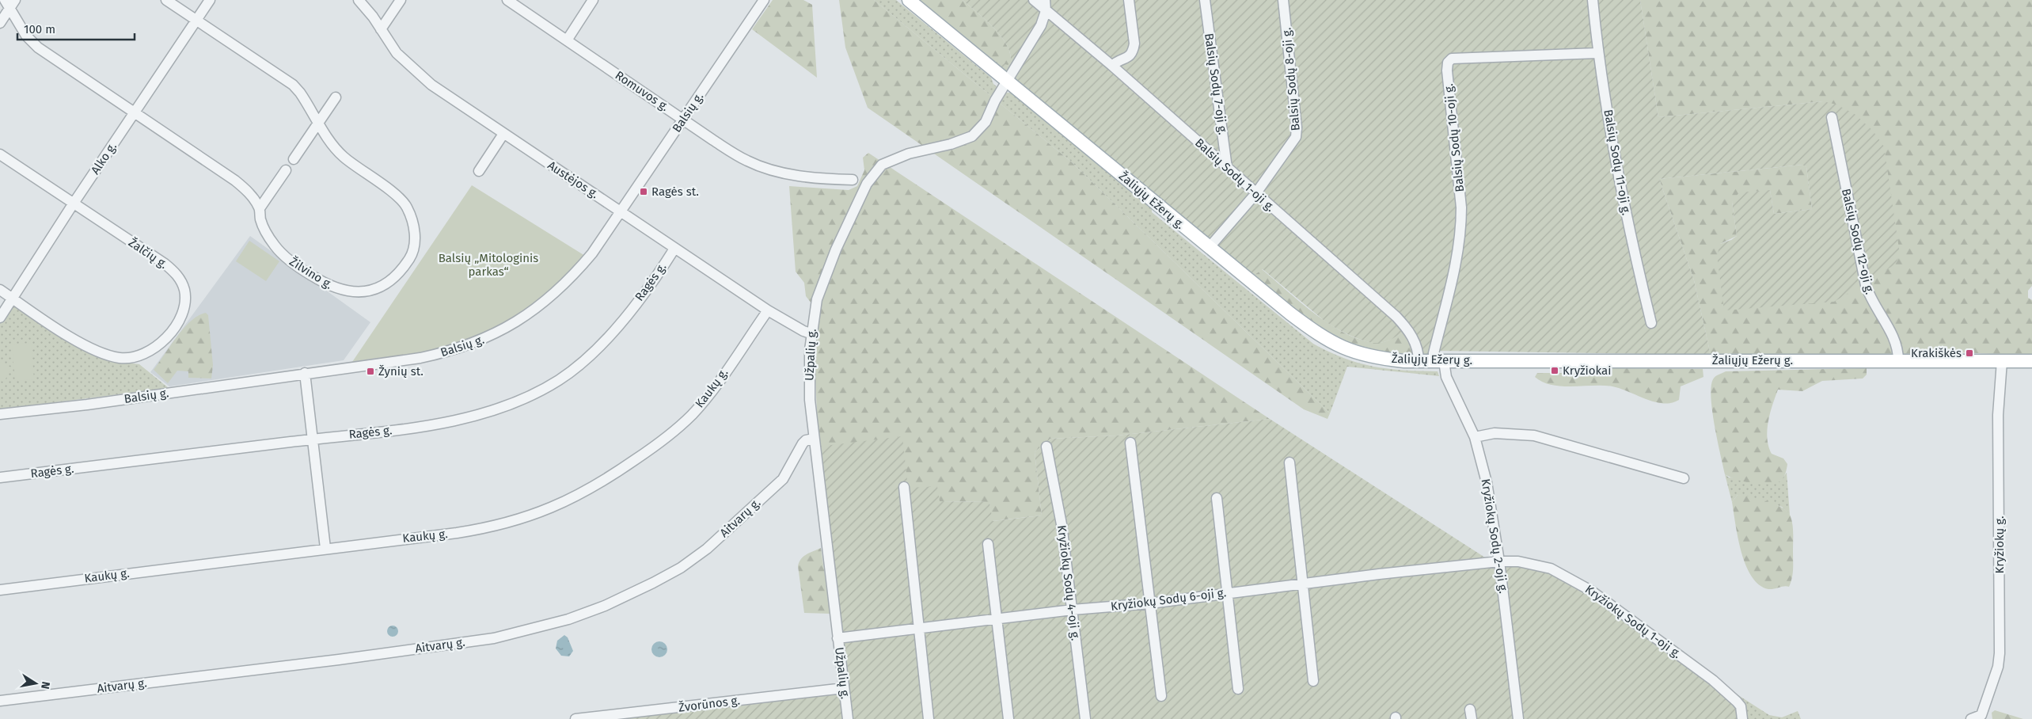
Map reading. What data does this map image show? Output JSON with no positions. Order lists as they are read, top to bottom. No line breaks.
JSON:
{"streets":{"main road":["Žaliųjų Ežerų g."],"street":["Balsių Sodų 8-oji g.","Balsių Sodų 7-oji g.","Romuvos g.","Balsių g.","Balsių Sodų 10-oji g.","Alko g.","Balsių Sodų 11-oji g.","Balsių Sodų 1-oji g.","Austėjos g.","Balsių Sodų 12-oji g.","Žalčių g.","Žilvino g.","Ragės g.","Užpalių g.","Kaukų g.","Aitvarų g.","Kryžiokų Sodų 2-oji g.","Kryžiokų g.","Kryžiokų Sodų 4-oji g.","Kryžiokų Sodų 6-oji g.","Kryžiokų Sodų 1-oji g.","Žvorūnos g."]},"crossings":[["Balsių Sodų 8-oji g.","Balsių Sodų 1-oji g."],["Balsių Sodų 8-oji g.","Žaliųjų Ežerų g."],["Balsių Sodų 7-oji g.","Balsių Sodų 1-oji g."],["Romuvos g.","Balsių g."],["Balsių g.","Austėjos g."],["Balsių Sodų 10-oji g.","Balsių Sodų 11-oji g."],["Balsių Sodų 10-oji g.","Žaliųjų Ežerų g."],["Balsių Sodų 10-oji g.","Kryžiokų Sodų 2-oji g."],["Alko g.","Žalčių g."],["Alko g.","Žilvino g."],["Balsių Sodų 1-oji g.","Žaliųjų Ežerų g."],["Balsių Sodų 1-oji g.","Užpalių g."],["Austėjos g.","Ragės g."],["Austėjos g.","Užpalių g."],["Austėjos g.","Kaukų g."],["Žaliųjų Ežerų g.","Balsių Sodų 12-oji g."],["Žaliųjų Ežerų g.","Užpalių g."],["Žaliųjų Ežerų g.","Kryžiokų Sodų 2-oji g."],["Žaliųjų Ežerų g.","Kryžiokų g."],["Užpalių g.","Aitvarų g."],["Užpalių g.","Kryžiokų Sodų 6-oji g."],["Užpalių g.","Žvorūnos g."],["Kryžiokų Sodų 2-oji g.","Kryžiokų Sodų 6-oji g."],["Kryžiokų Sodų 2-oji g.","Kryžiokų Sodų 1-oji g."],["Kryžiokų Sodų 4-oji g.","Kryžiokų Sodų 6-oji g."],["Kryžiokų Sodų 6-oji g.","Kryžiokų Sodų 1-oji g."]],"parks":["Balsių „Mitologinis parkas“"],"places":{"transit":["Ragės st.","Krakiškės","Kryžiokai","Žynių st."]},"scale_bar":"100 m","north":"right"}
